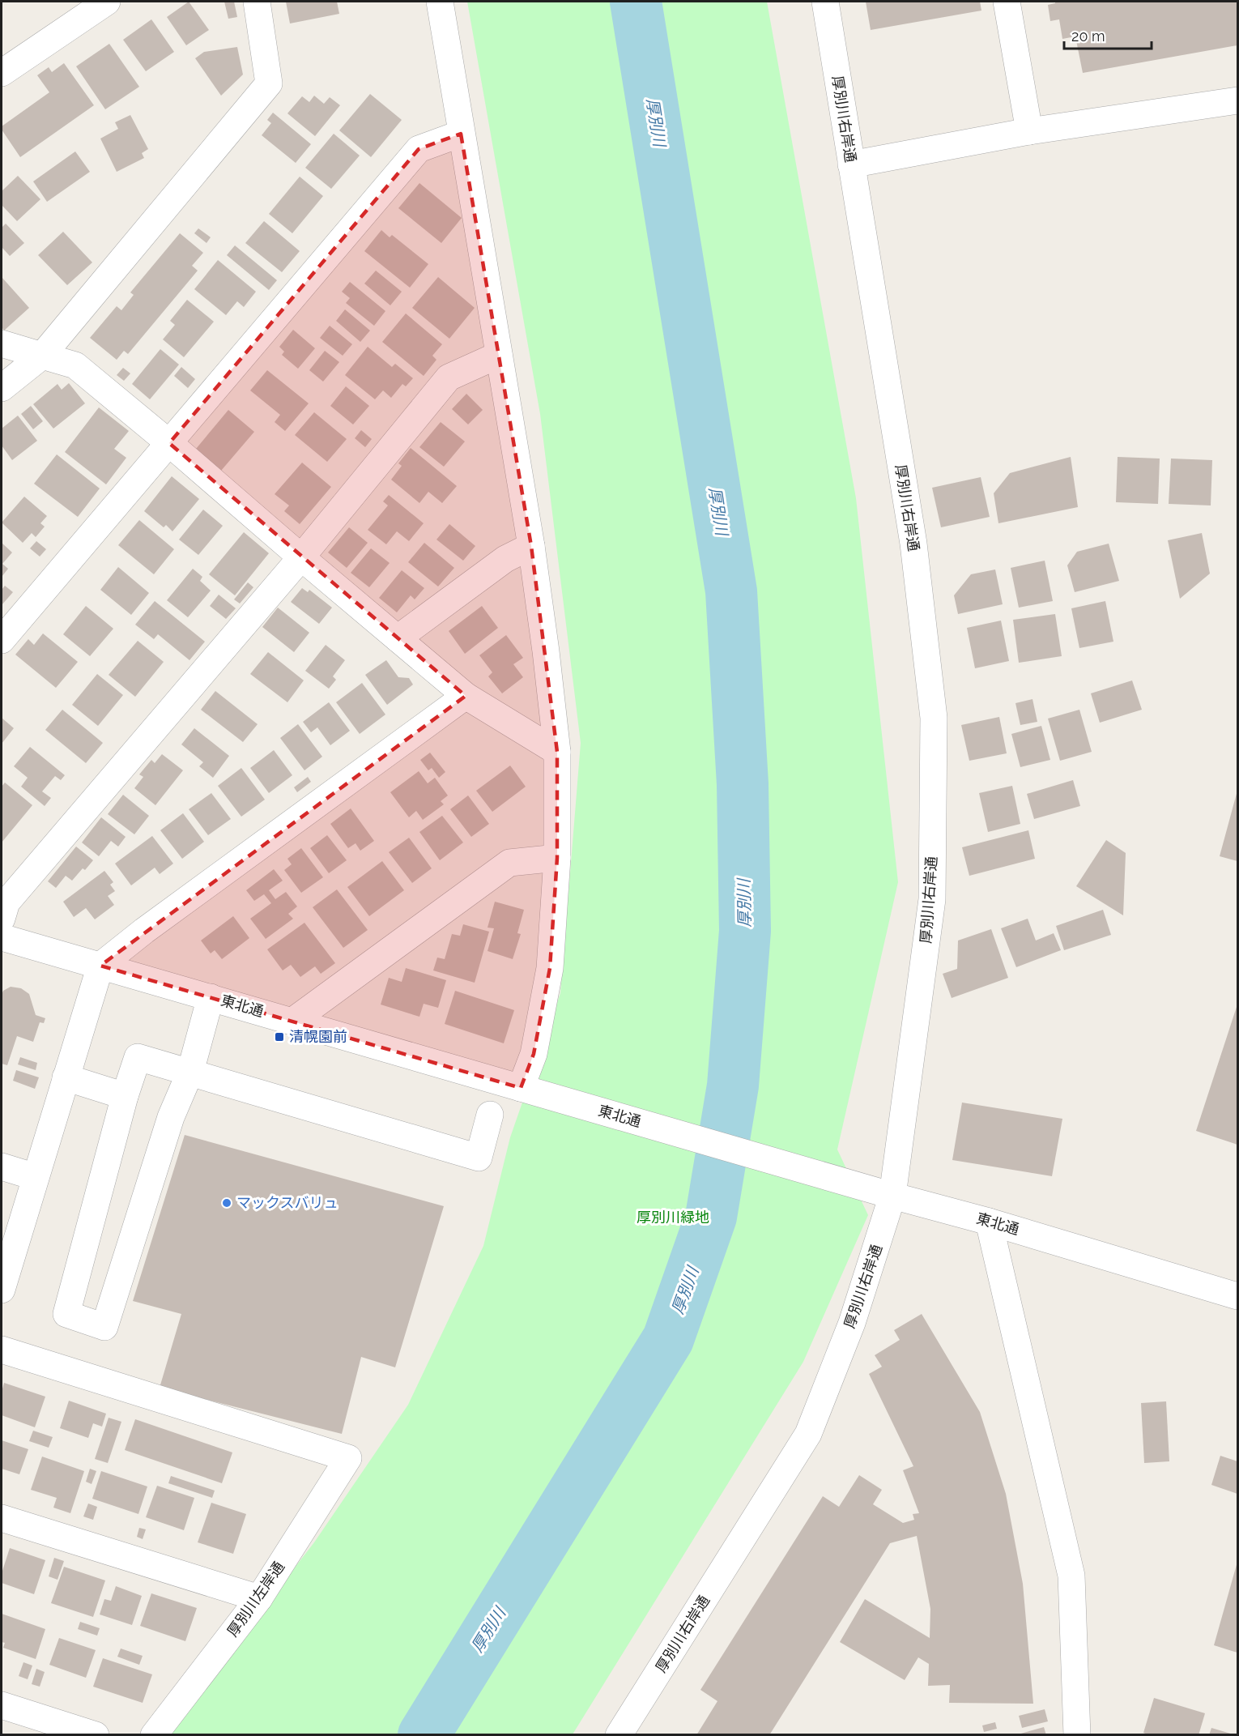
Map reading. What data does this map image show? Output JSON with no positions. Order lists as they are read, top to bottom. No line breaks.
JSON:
{"streets":{"street":["厚別川右岸通","東北通","厚別川左岸通"]},"crossings":[["厚別川右岸通","東北通"]],"water":["厚別川"],"parks":["厚別川緑地"],"places":{"transit":["清幌園前"],"other":["マックスバリュ"]},"scale_bar":"20 m"}
